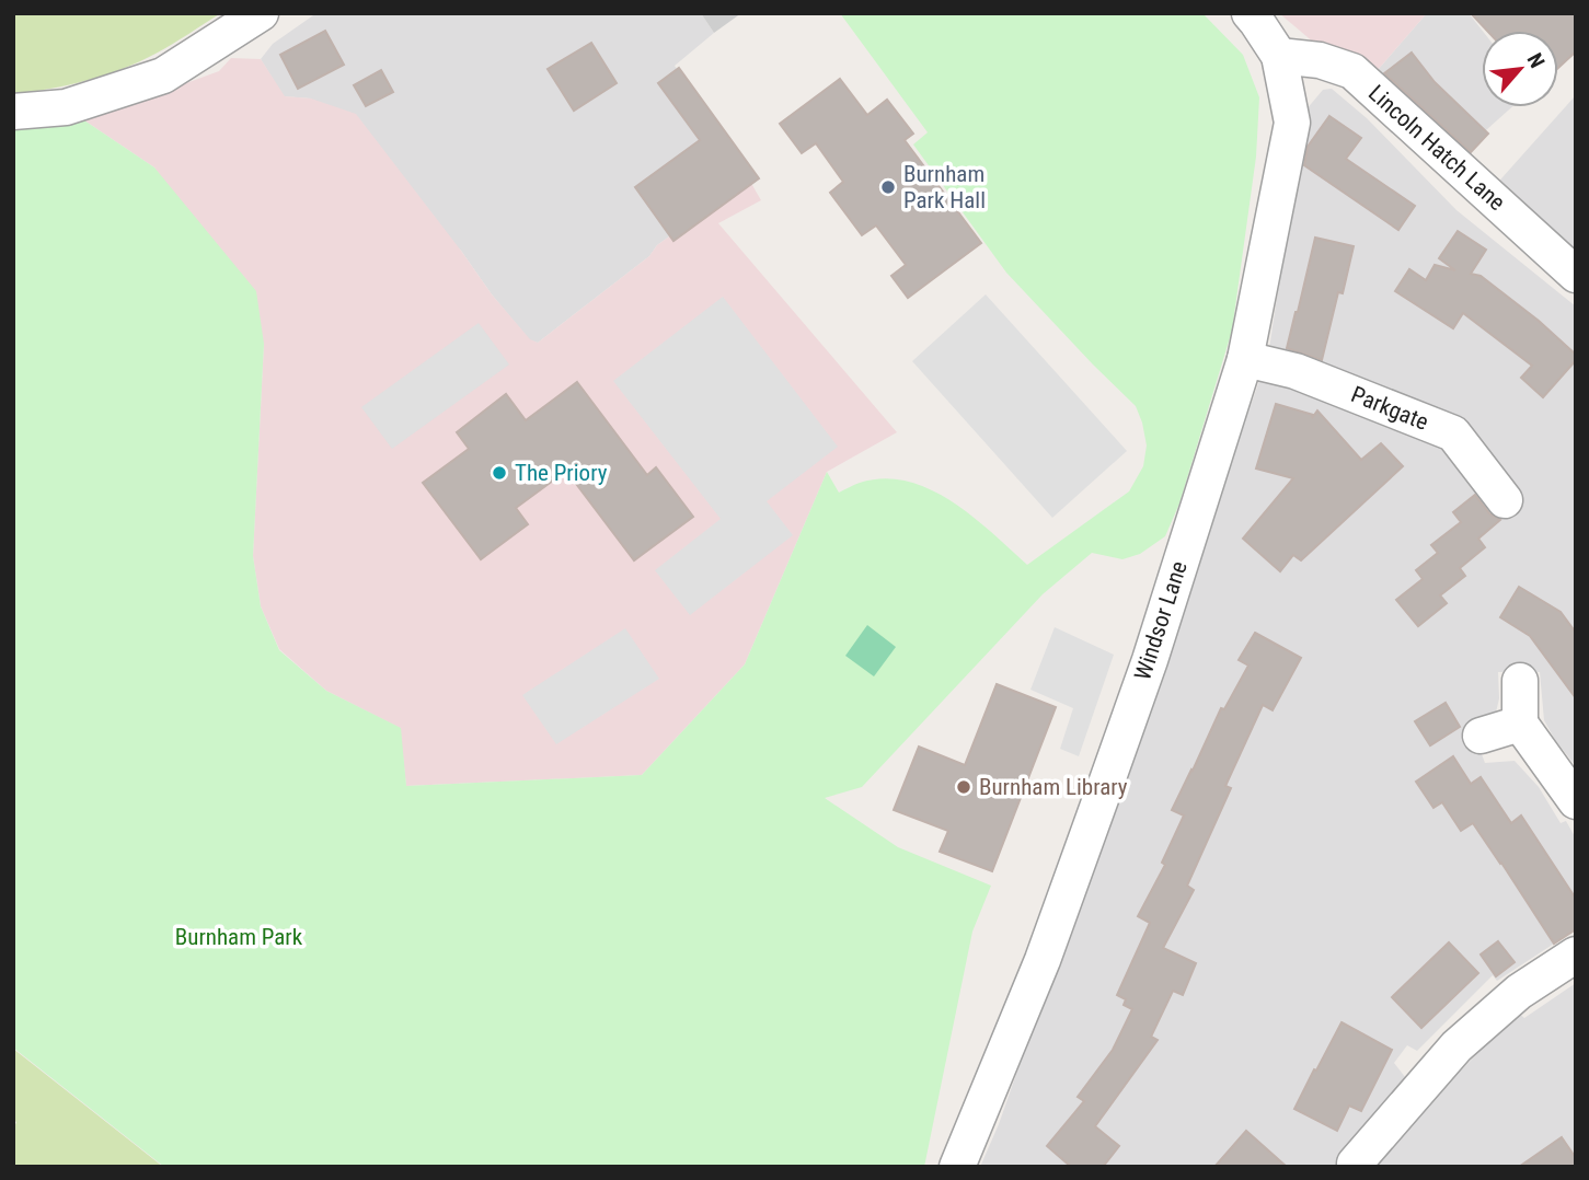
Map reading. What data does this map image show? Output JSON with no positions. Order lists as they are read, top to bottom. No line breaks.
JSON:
{"streets":{"street":["Lincoln Hatch Lane","Parkgate","Windsor Lane"]},"crossings":[["Lincoln Hatch Lane","Windsor Lane"],["Parkgate","Windsor Lane"]],"parks":["Burnham Park"],"places":["Burnham Park Hall","The Priory","Burnham Library"],"north":"top right"}
